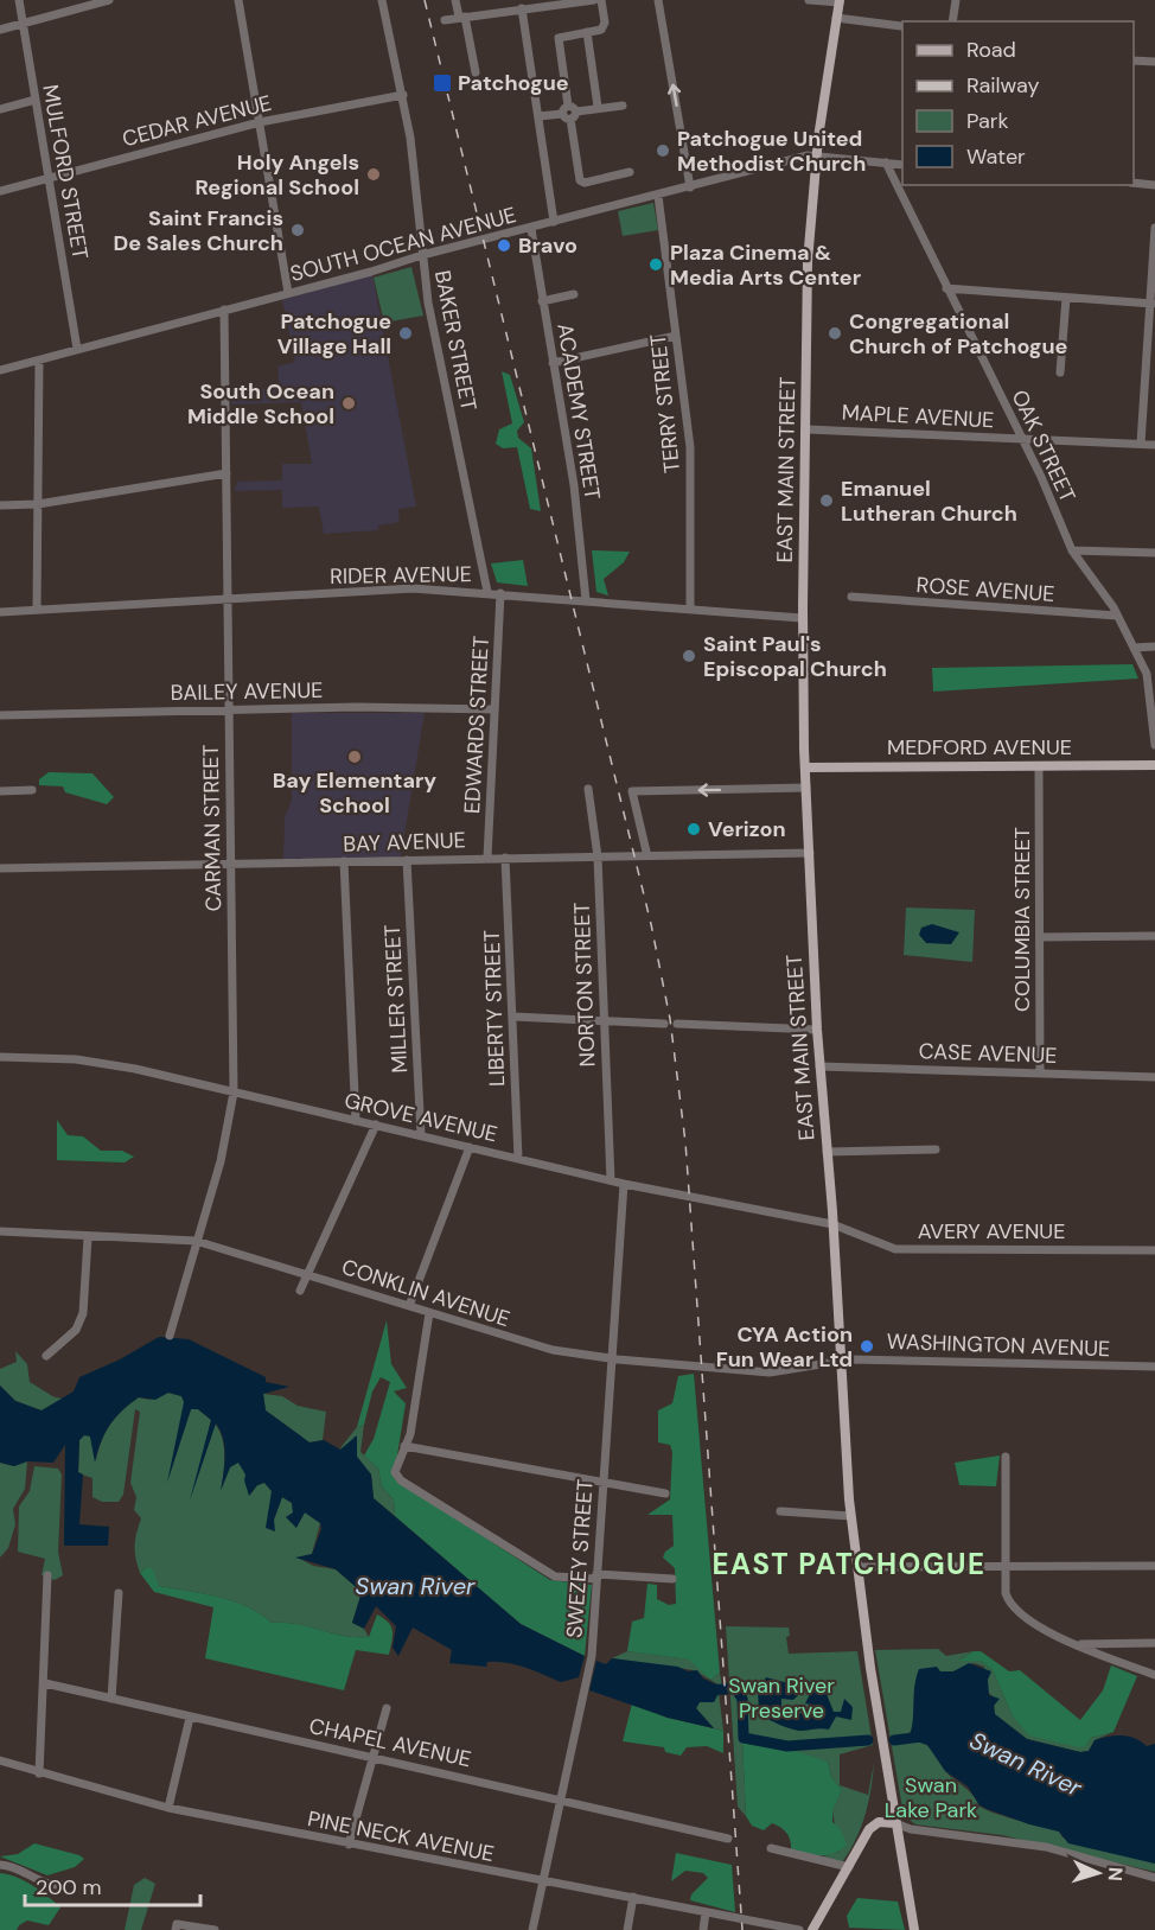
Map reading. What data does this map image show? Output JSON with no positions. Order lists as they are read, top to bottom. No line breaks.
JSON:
{"streets":{"main road":["EAST MAIN STREET","MEDFORD AVENUE"],"street":["CEDAR AVENUE","MULFORD STREET","SOUTH OCEAN AVENUE","BAKER STREET","TERRY STREET","ACADEMY STREET","MAPLE AVENUE","OAK STREET","RIDER AVENUE","ROSE AVENUE","BAILEY AVENUE","EDWARDS STREET","CARMAN STREET","BAY AVENUE","COLUMBIA STREET","NORTON STREET","MILLER STREET","LIBERTY STREET","CASE AVENUE","GROVE AVENUE","AVERY AVENUE","CONKLIN AVENUE","WASHINGTON AVENUE","SWEZEY STREET","CHAPEL AVENUE","PINE NECK AVENUE"]},"crossings":[["CEDAR AVENUE","MULFORD STREET"],["CEDAR AVENUE","BAKER STREET"],["MULFORD STREET","SOUTH OCEAN AVENUE"],["SOUTH OCEAN AVENUE","BAKER STREET"],["SOUTH OCEAN AVENUE","TERRY STREET"],["SOUTH OCEAN AVENUE","ACADEMY STREET"],["SOUTH OCEAN AVENUE","OAK STREET"],["SOUTH OCEAN AVENUE","EAST MAIN STREET"],["SOUTH OCEAN AVENUE","CARMAN STREET"],["BAKER STREET","RIDER AVENUE"],["TERRY STREET","RIDER AVENUE"],["ACADEMY STREET","RIDER AVENUE"],["MAPLE AVENUE","OAK STREET"],["MAPLE AVENUE","EAST MAIN STREET"],["OAK STREET","ROSE AVENUE"],["EAST MAIN STREET","RIDER AVENUE"],["EAST MAIN STREET","MEDFORD AVENUE"],["EAST MAIN STREET","BAY AVENUE"],["EAST MAIN STREET","CASE AVENUE"],["EAST MAIN STREET","GROVE AVENUE"],["EAST MAIN STREET","AVERY AVENUE"],["EAST MAIN STREET","CONKLIN AVENUE"],["EAST MAIN STREET","WASHINGTON AVENUE"],["RIDER AVENUE","EDWARDS STREET"],["RIDER AVENUE","CARMAN STREET"],["BAILEY AVENUE","EDWARDS STREET"],["BAILEY AVENUE","CARMAN STREET"],["EDWARDS STREET","BAY AVENUE"],["MEDFORD AVENUE","COLUMBIA STREET"],["CARMAN STREET","BAY AVENUE"],["CARMAN STREET","GROVE AVENUE"],["CARMAN STREET","CONKLIN AVENUE"],["BAY AVENUE","NORTON STREET"],["BAY AVENUE","MILLER STREET"],["BAY AVENUE","LIBERTY STREET"],["COLUMBIA STREET","CASE AVENUE"],["NORTON STREET","GROVE AVENUE"],["MILLER STREET","GROVE AVENUE"],["LIBERTY STREET","GROVE AVENUE"],["GROVE AVENUE","AVERY AVENUE"],["GROVE AVENUE","SWEZEY STREET"],["CONKLIN AVENUE","WASHINGTON AVENUE"],["CONKLIN AVENUE","SWEZEY STREET"],["SWEZEY STREET","CHAPEL AVENUE"],["SWEZEY STREET","PINE NECK AVENUE"]],"districts":["EAST PATCHOGUE"],"water":["Swan River"],"parks":["Swan River Preserve","Swan Lake Park"],"places":{"transit":["Patchogue"],"other":["Patchogue United Methodist Church","Holy Angels Regional School","Saint Francis De Sales Church","Bravo","Plaza Cinema & Media Arts Center","Patchogue Village Hall","Congregational Church of Patchogue","South Ocean Middle School","Emanuel Lutheran Church","Saint Paul's Episcopal Church","Bay Elementary School","Verizon","CYA Action Fun Wear Ltd"]},"legend":["Road","Railway","Park","Water"],"scale_bar":"200 m","north":"right"}
